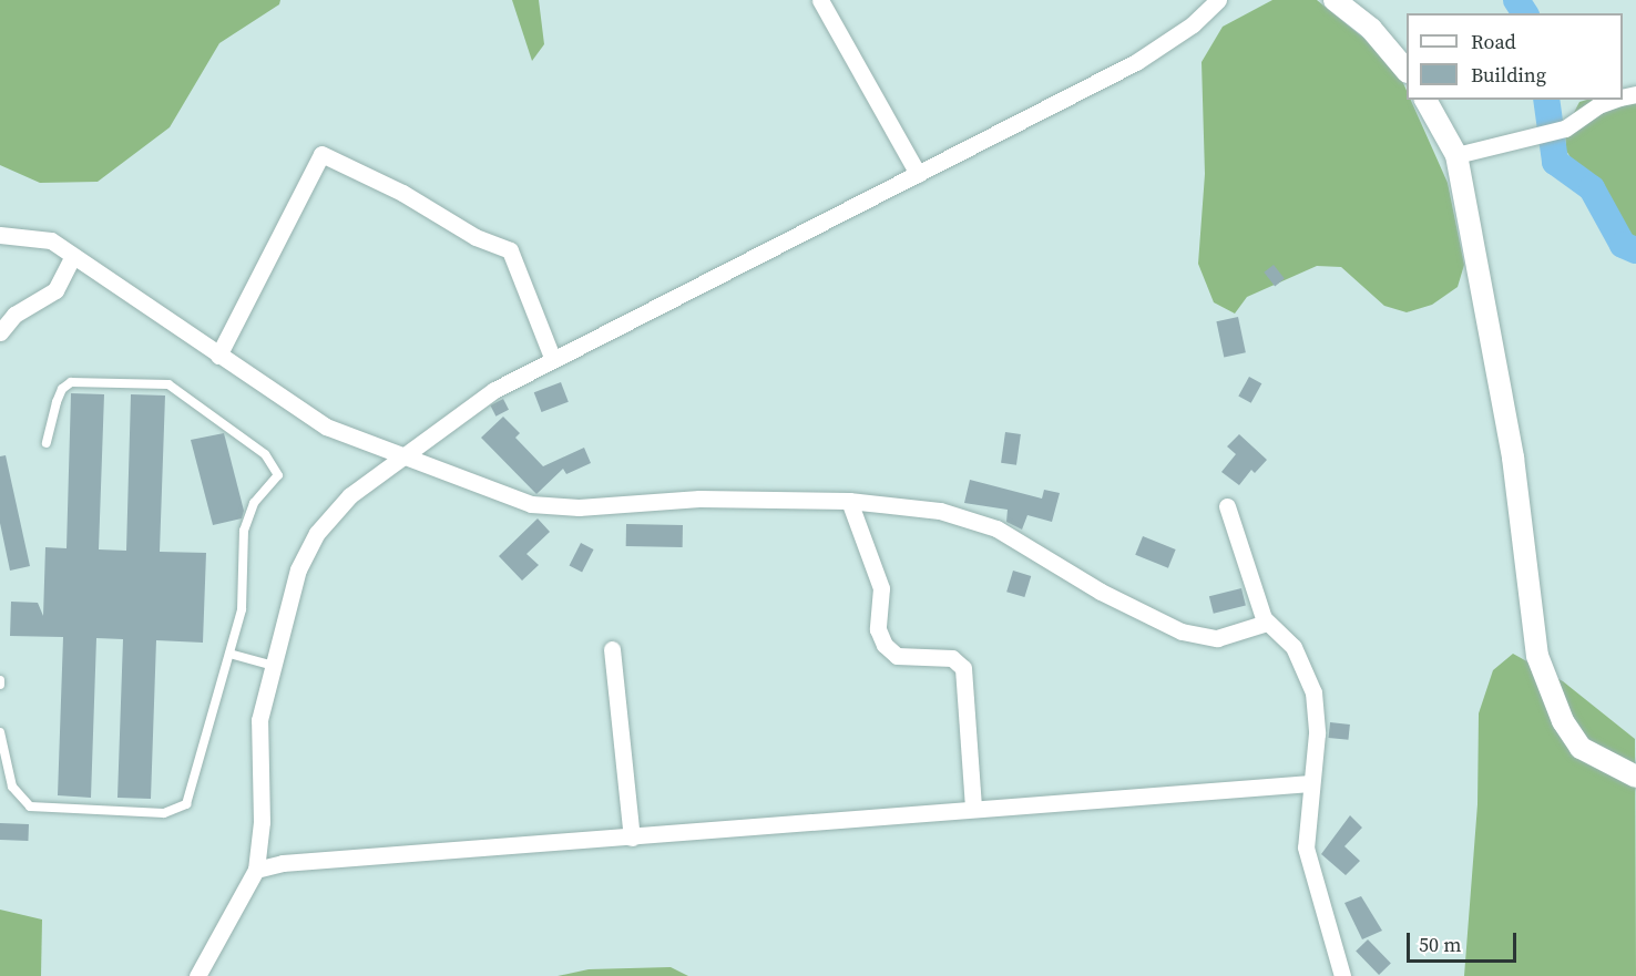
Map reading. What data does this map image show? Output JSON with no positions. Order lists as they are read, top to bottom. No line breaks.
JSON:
{"legend":["Road","Building"],"scale_bar":"50 m"}
